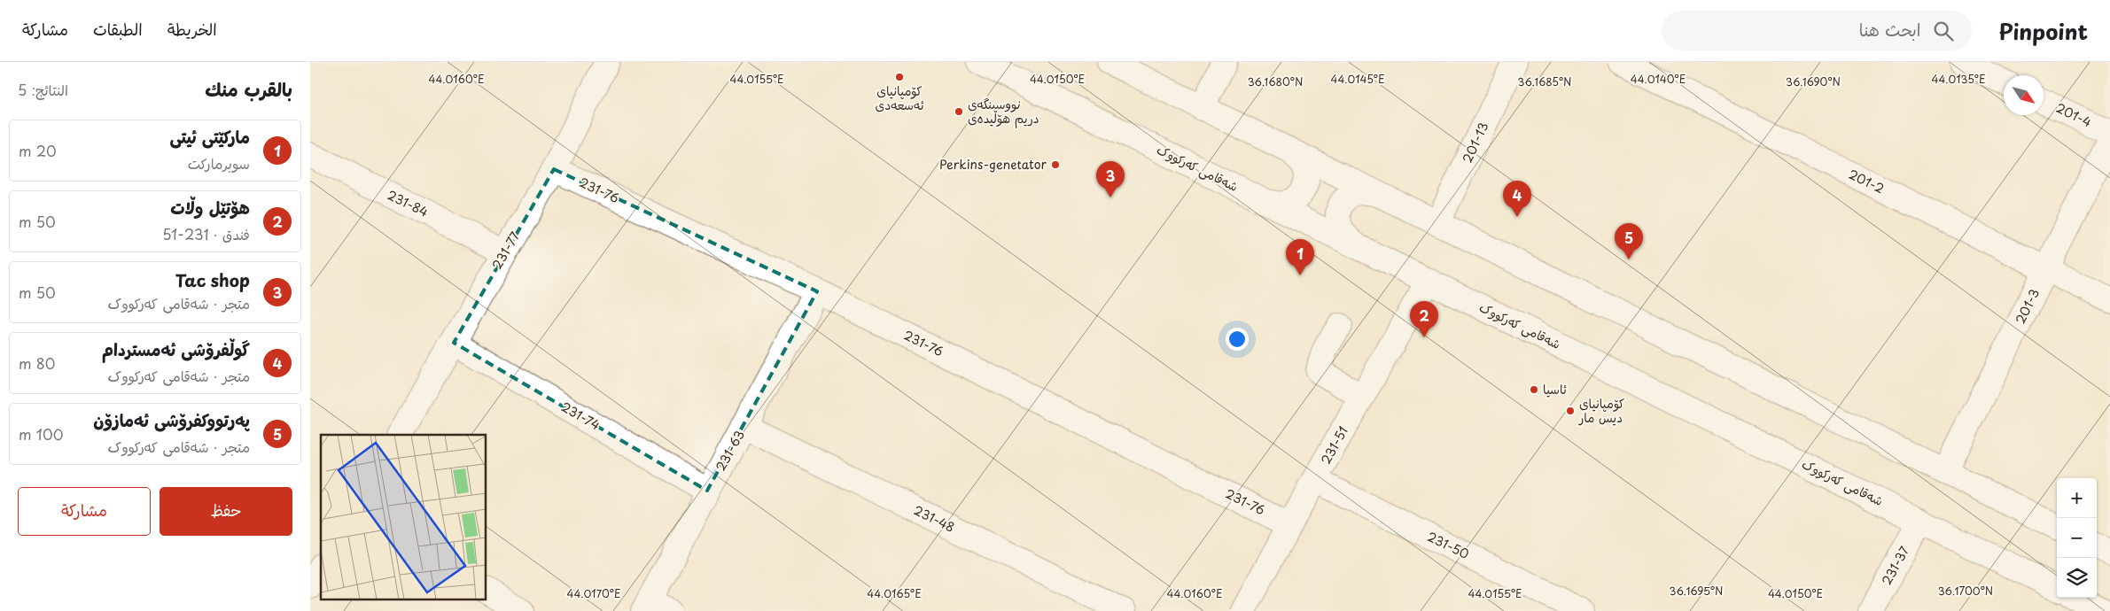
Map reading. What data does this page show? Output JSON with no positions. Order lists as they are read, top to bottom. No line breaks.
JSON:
{"streets":{"main road":["201-4","201-13","شەقامی کەرکووک","201-2","231-76","231-84","231-77","201-3","231-74","231-51","231-63","231-48","231-50","231-37"]},"crossings":[["شەقامی کەرکووک","231-51"],["شەقامی کەرکووک","231-37"],["201-2","201-3"],["231-76","231-77"],["231-76","231-51"],["231-76","231-63"],["231-84","231-77"],["231-77","231-74"],["231-74","231-63"],["231-51","231-50"],["231-63","231-48"]],"places":["کۆمپانیای ئەسعەدی","نووسینگەی دریم هۆڵیدەی","Perkins-genetator","ئاسیا","کۆمپانیای دیس مار"],"north":"bottom right","page":{"header":"Pinpoint","search":"ابحث هنا","nav":["الخريطة","الطبقات","مشاركة"],"heading":["بالقرب منك","النتائج: 5"],"list":[{"mark":"1","name":"مارکێتی ئیتی","note":"سوبرماركت","value":"20 m"},{"mark":"2","name":"هۆتێل وڵات","note":"فندق · 231-51","value":"50 m"},{"mark":"3","name":"Tac shop","note":"متجر · شەقامی کەرکووک","value":"50 m"},{"mark":"4","name":"گوڵفرۆشی ئەمستردام","note":"متجر · شەقامی کەرکووک","value":"80 m"},{"mark":"5","name":"پەرتووکفرۆشی ئەمازۆن","note":"متجر · شەقامی کەرکووک","value":"100 m"}],"pins":["3","4","5","1","2"],"buttons":["حفظ","مشاركة"],"map_buttons":["+","−"]},"coordinates":["44.0160°E","44.0155°E","44.0150°E","44.0145°E","44.0140°E","44.0135°E","36.1680°N","36.1685°N","36.1690°N","36.1695°N","36.1700°N","44.0170°E","44.0165°E"]}
